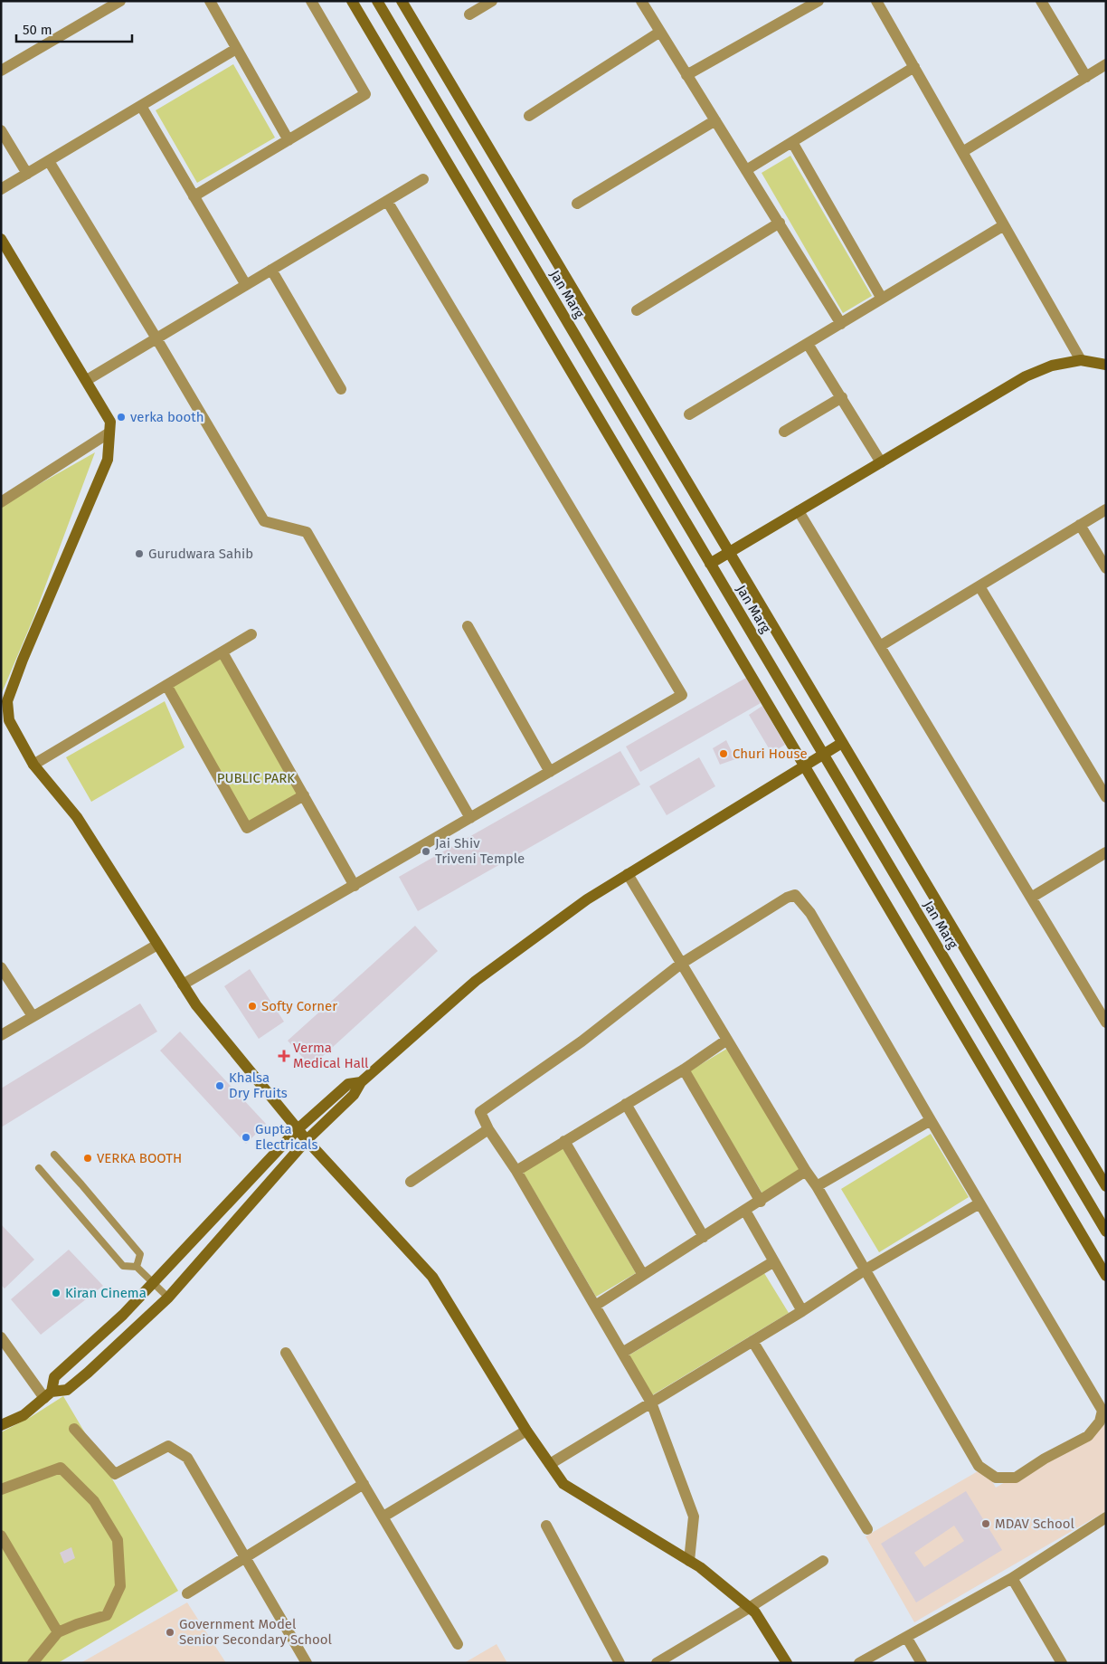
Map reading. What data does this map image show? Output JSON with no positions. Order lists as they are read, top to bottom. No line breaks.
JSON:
{"streets":{"street":["Jan Marg"]},"parks":["PUBLIC PARK"],"places":{"other":["verka booth","Gurudwara Sahib","Churi House","Jai Shiv Triveni Temple","Softy Corner","Khalsa Dry Fruits","Gupta Electricals","VERKA BOOTH","Kiran Cinema","MDAV School","Government Model Senior Secondary School"],"health":["Verma Medical Hall"]},"scale_bar":"50 m"}
